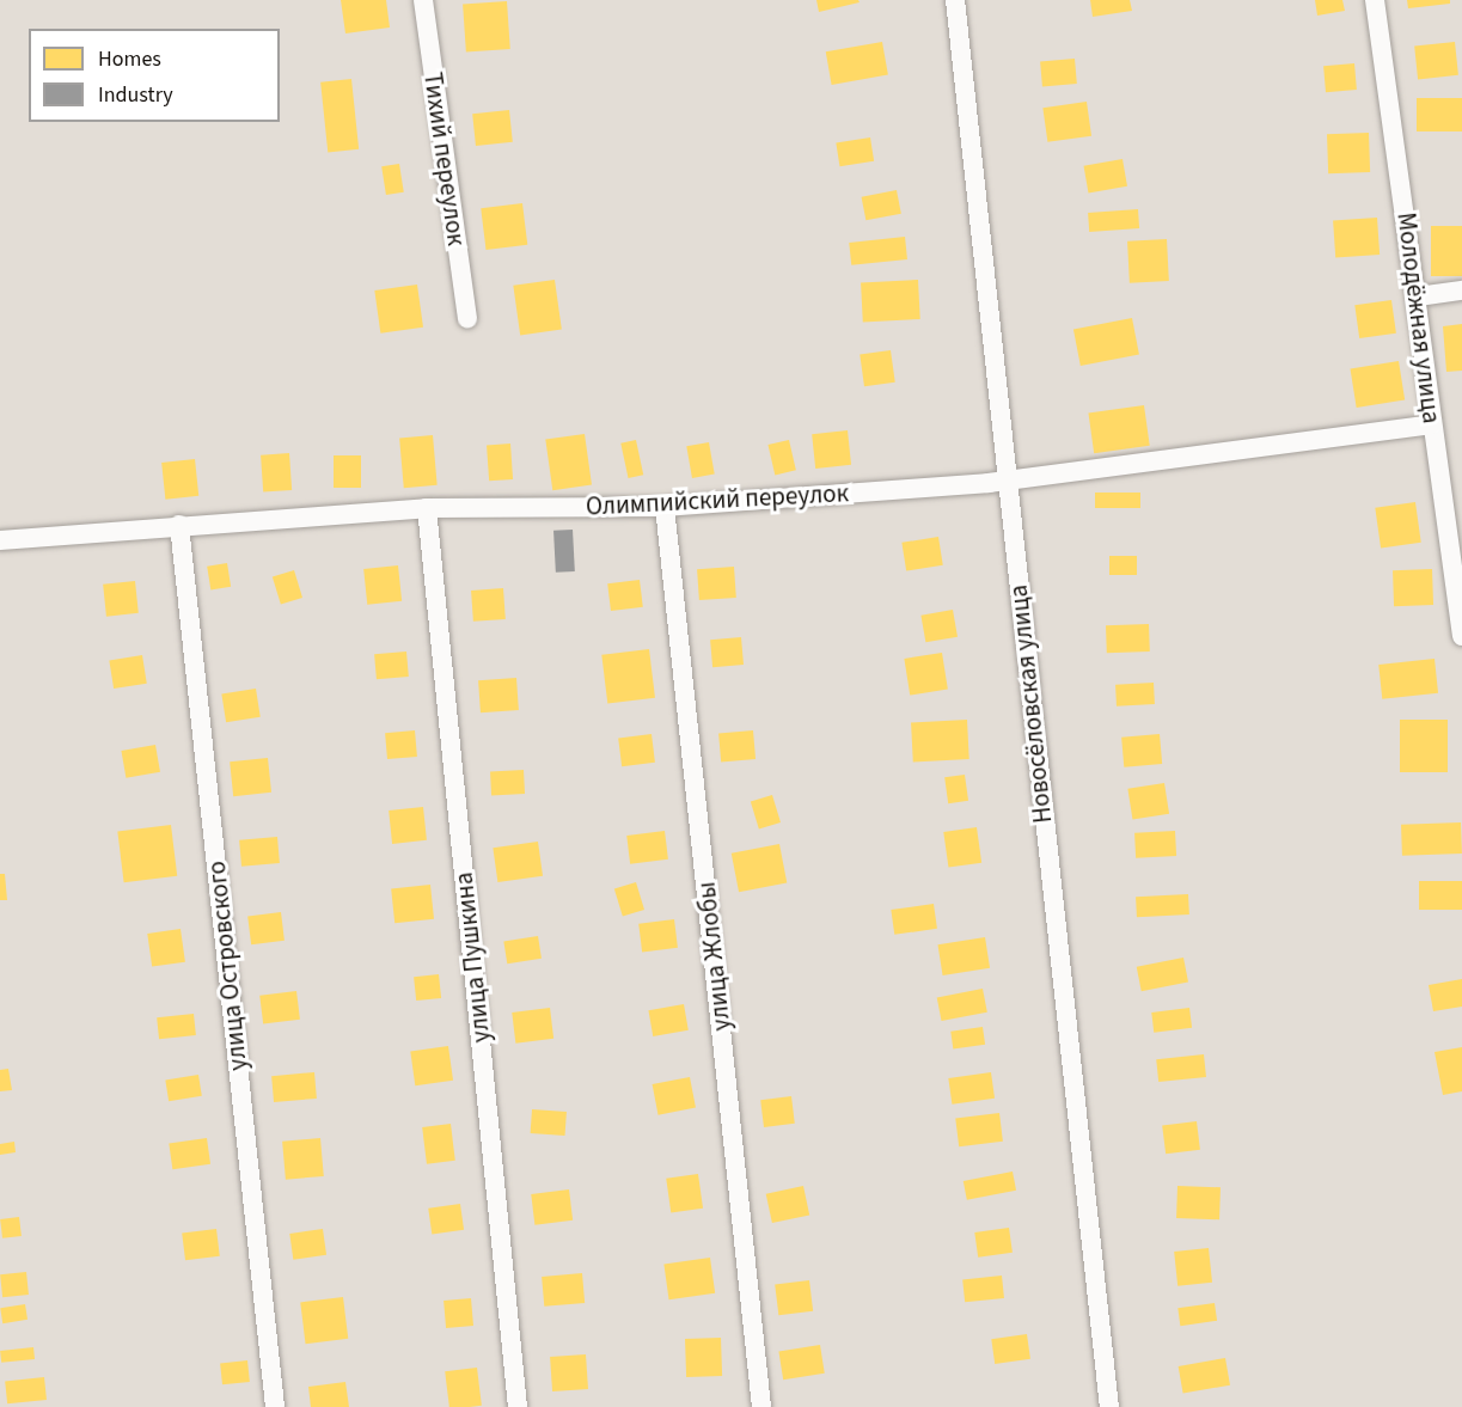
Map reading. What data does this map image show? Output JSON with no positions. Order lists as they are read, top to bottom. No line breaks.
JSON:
{"streets":{"street":["Тихий переулок","Молодёжная улица","Олимпийский переулок","Новосёловская улица","улица Жлобы","улица Пушкина","улица Островского"]},"crossings":[["Молодёжная улица","Олимпийский переулок"],["Олимпийский переулок","Новосёловская улица"],["Олимпийский переулок","улица Жлобы"],["Олимпийский переулок","улица Пушкина"],["Олимпийский переулок","улица Островского"]],"legend":["Homes","Industry"]}
